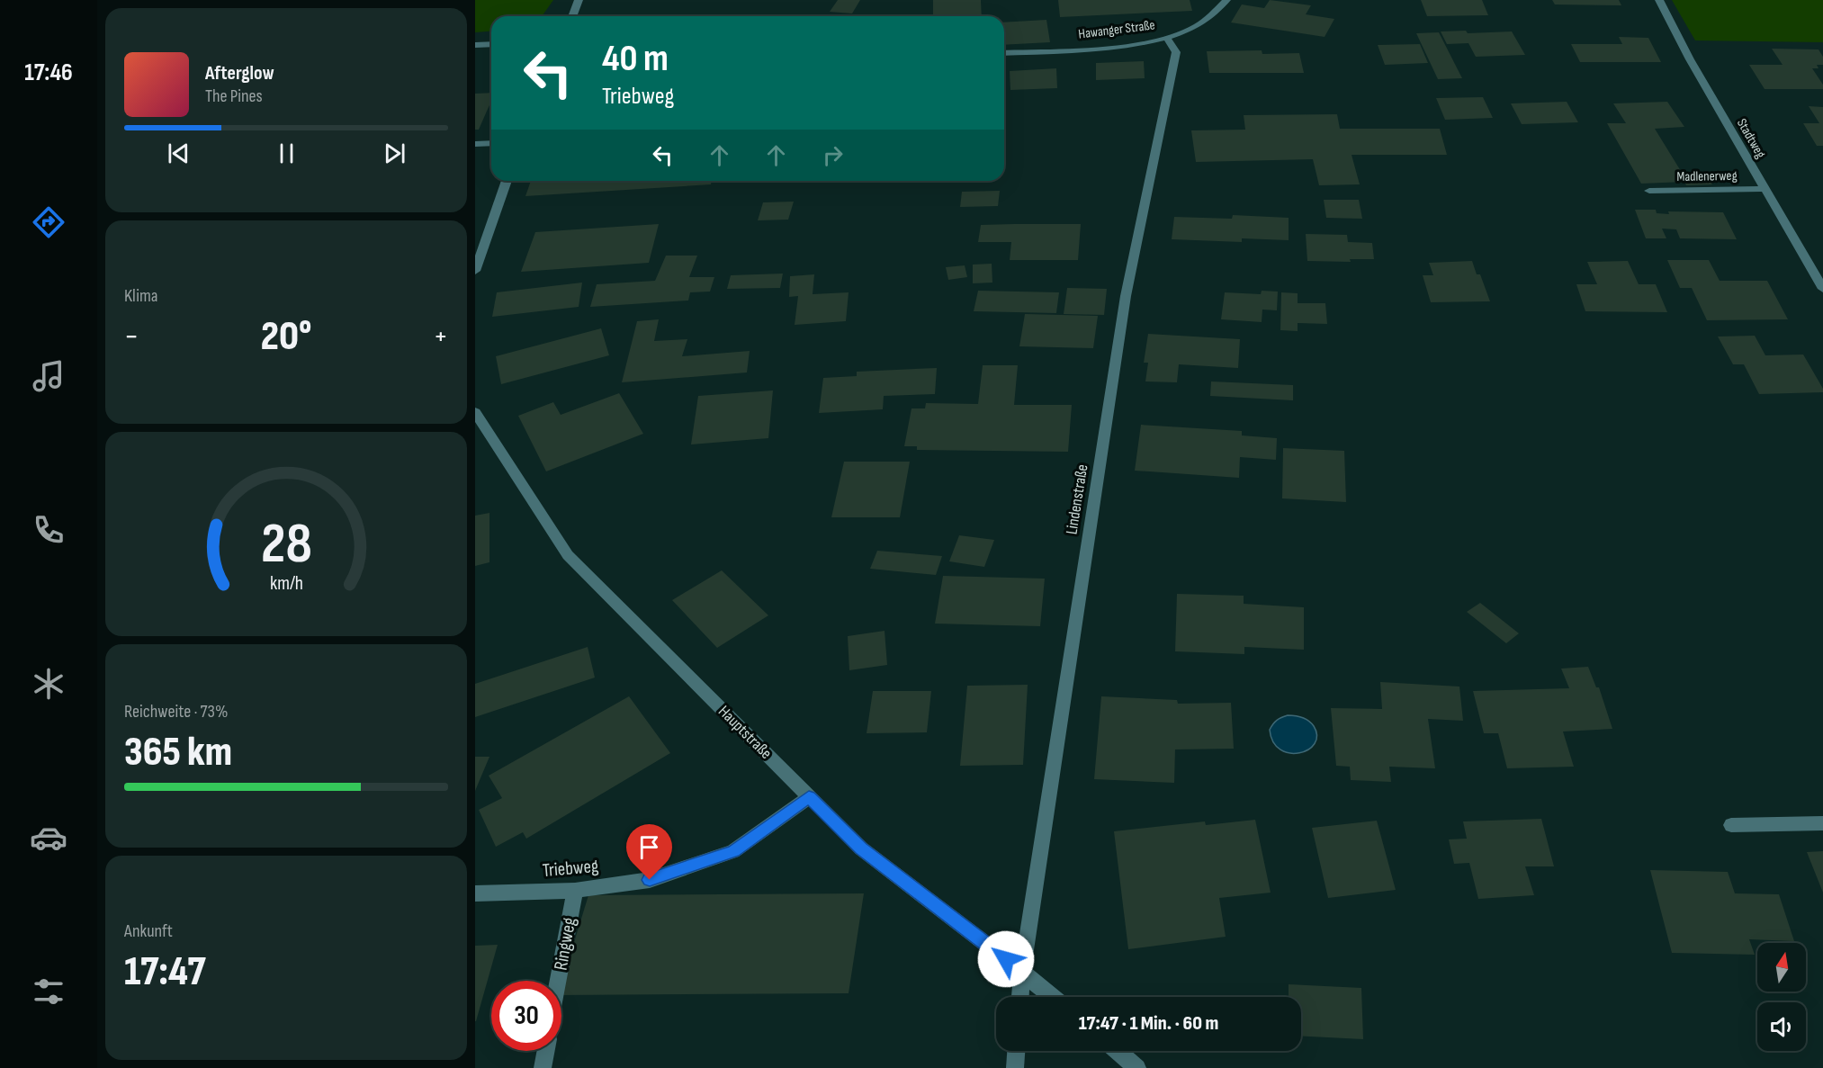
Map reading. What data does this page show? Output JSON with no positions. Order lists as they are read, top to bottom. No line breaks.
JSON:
{"streets":{"street":["Hawanger Straße","Stadtweg","Madlenerweg","Lindenstraße","Hauptstraße","Triebweg","Ringweg"]},"crossings":[["Hawanger Straße","Lindenstraße"],["Stadtweg","Madlenerweg"],["Lindenstraße","Hauptstraße"],["Hauptstraße","Triebweg"],["Triebweg","Ringweg"]],"north":"top","page":{"tabs":"17:46","turn":["40 m","Triebweg"],"song":["Afterglow","The Pines"],"tile":["Klima",["Reichweite · 73%","365 km"],["Ankunft","17:47"]],"heat":["−","20°","+"],"limit":"30","trip":"17:47 · 1 Min. · 60 m","gauge":["28","km/h"]}}
